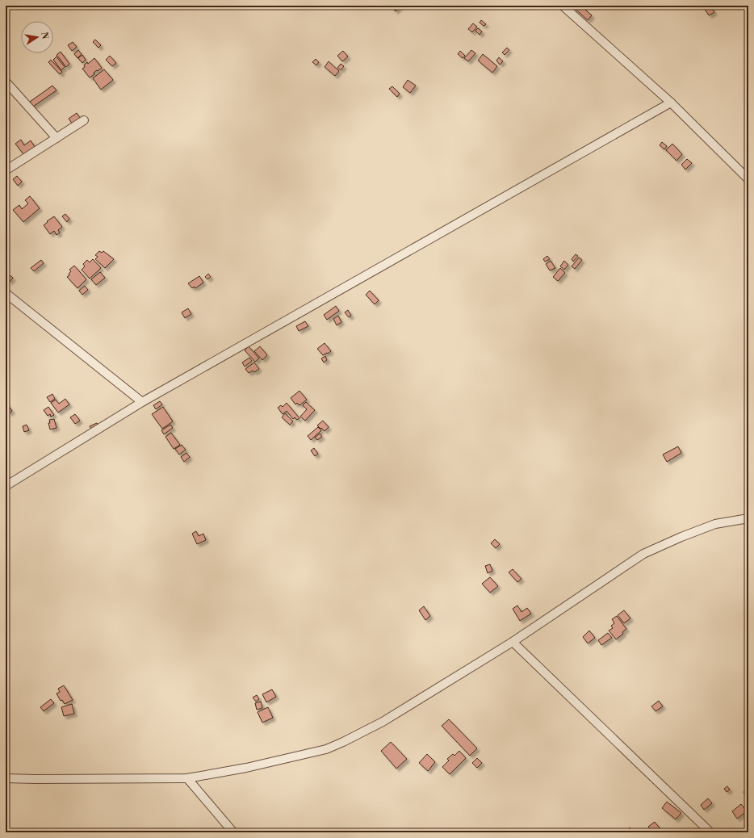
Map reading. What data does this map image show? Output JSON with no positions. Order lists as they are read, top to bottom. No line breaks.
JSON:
{"north":"right"}
